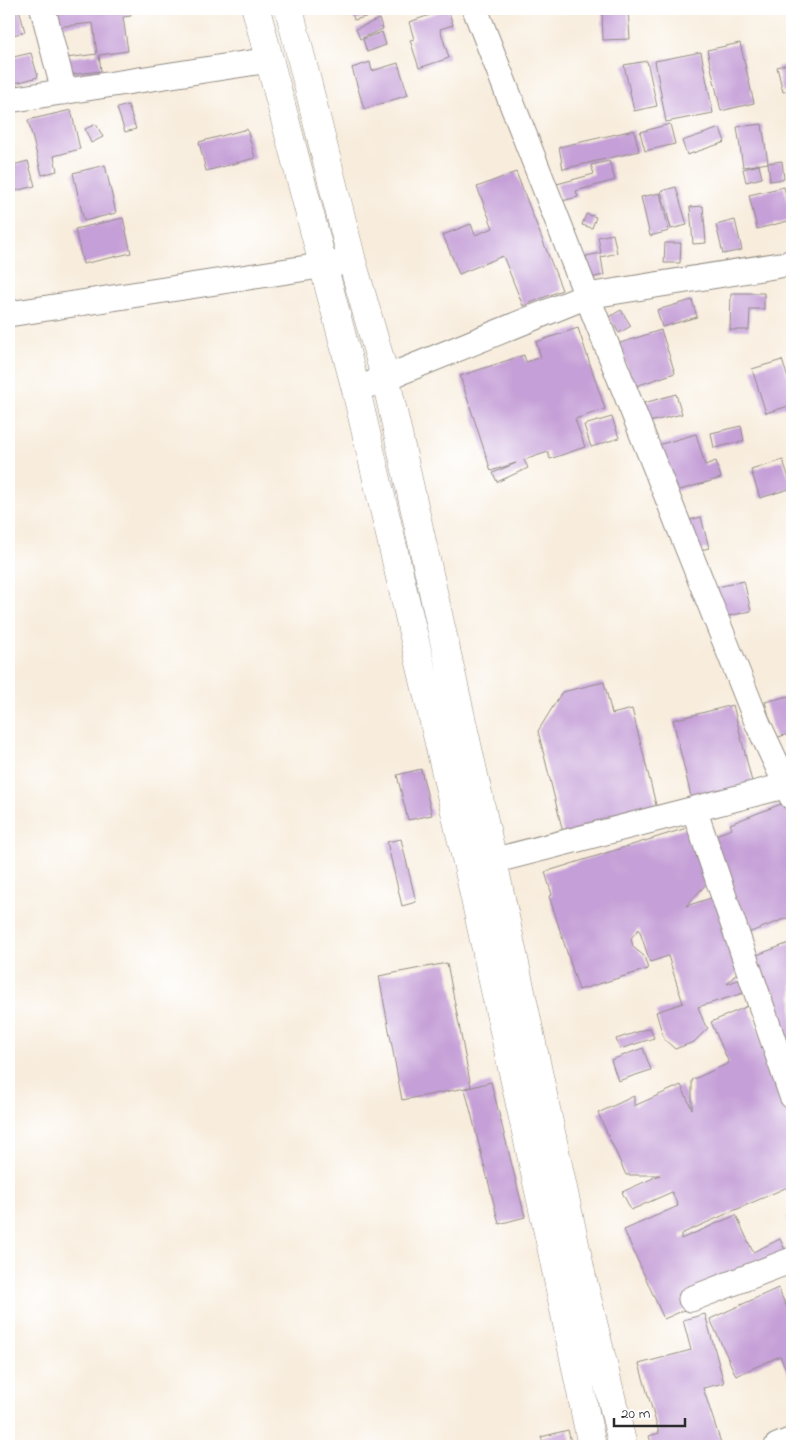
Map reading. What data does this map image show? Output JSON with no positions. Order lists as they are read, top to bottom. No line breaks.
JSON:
{"scale_bar":"20 m"}
